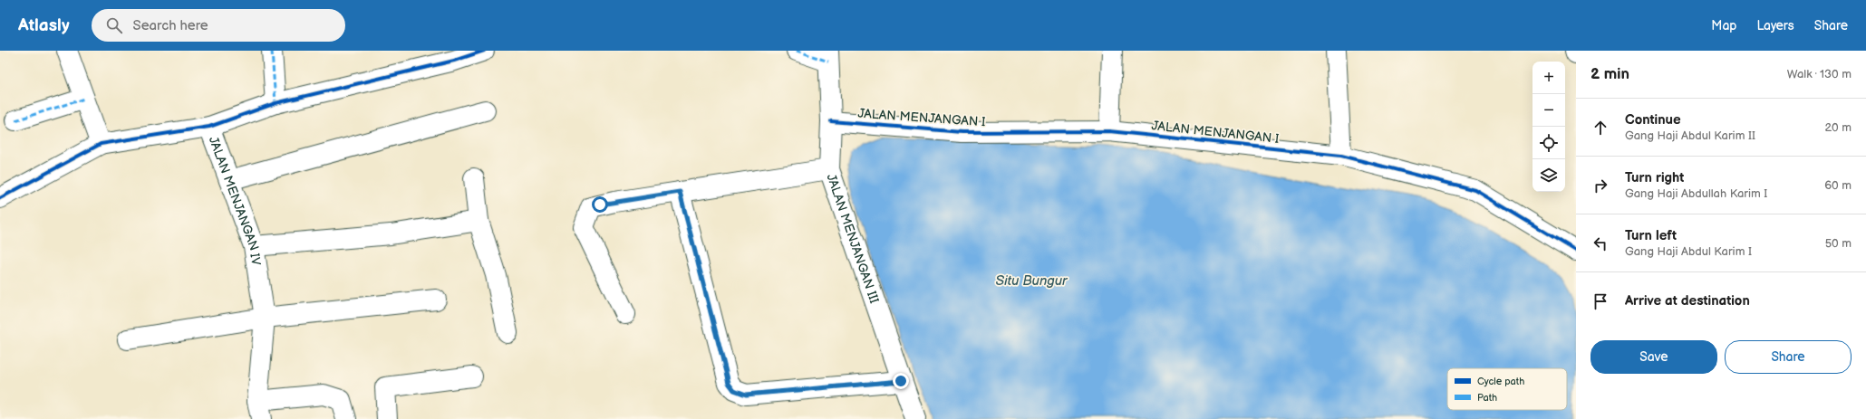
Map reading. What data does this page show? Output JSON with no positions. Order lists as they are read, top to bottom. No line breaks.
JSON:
{"streets":{"street":["JALAN MENJANGAN I","JALAN MENJANGAN IV","JALAN MENJANGAN III"]},"crossings":[["JALAN MENJANGAN I","JALAN MENJANGAN III"]],"water":["Situ Bungur"],"legend":["Cycle path","Path"],"page":{"header":"Atlasly","search":"Search here","nav":["Map","Layers","Share"],"heading":["2 min","Walk · 130 m"],"map_buttons":["+","−"],"list":[["Continue","Gang Haji Abdul Karim II","20 m"],["Turn right","Gang Haji Abdullah Karim I","60 m"],["Turn left","Gang Haji Abdul Karim I","50 m"],"Arrive at destination"],"buttons":["Save","Share"]}}
